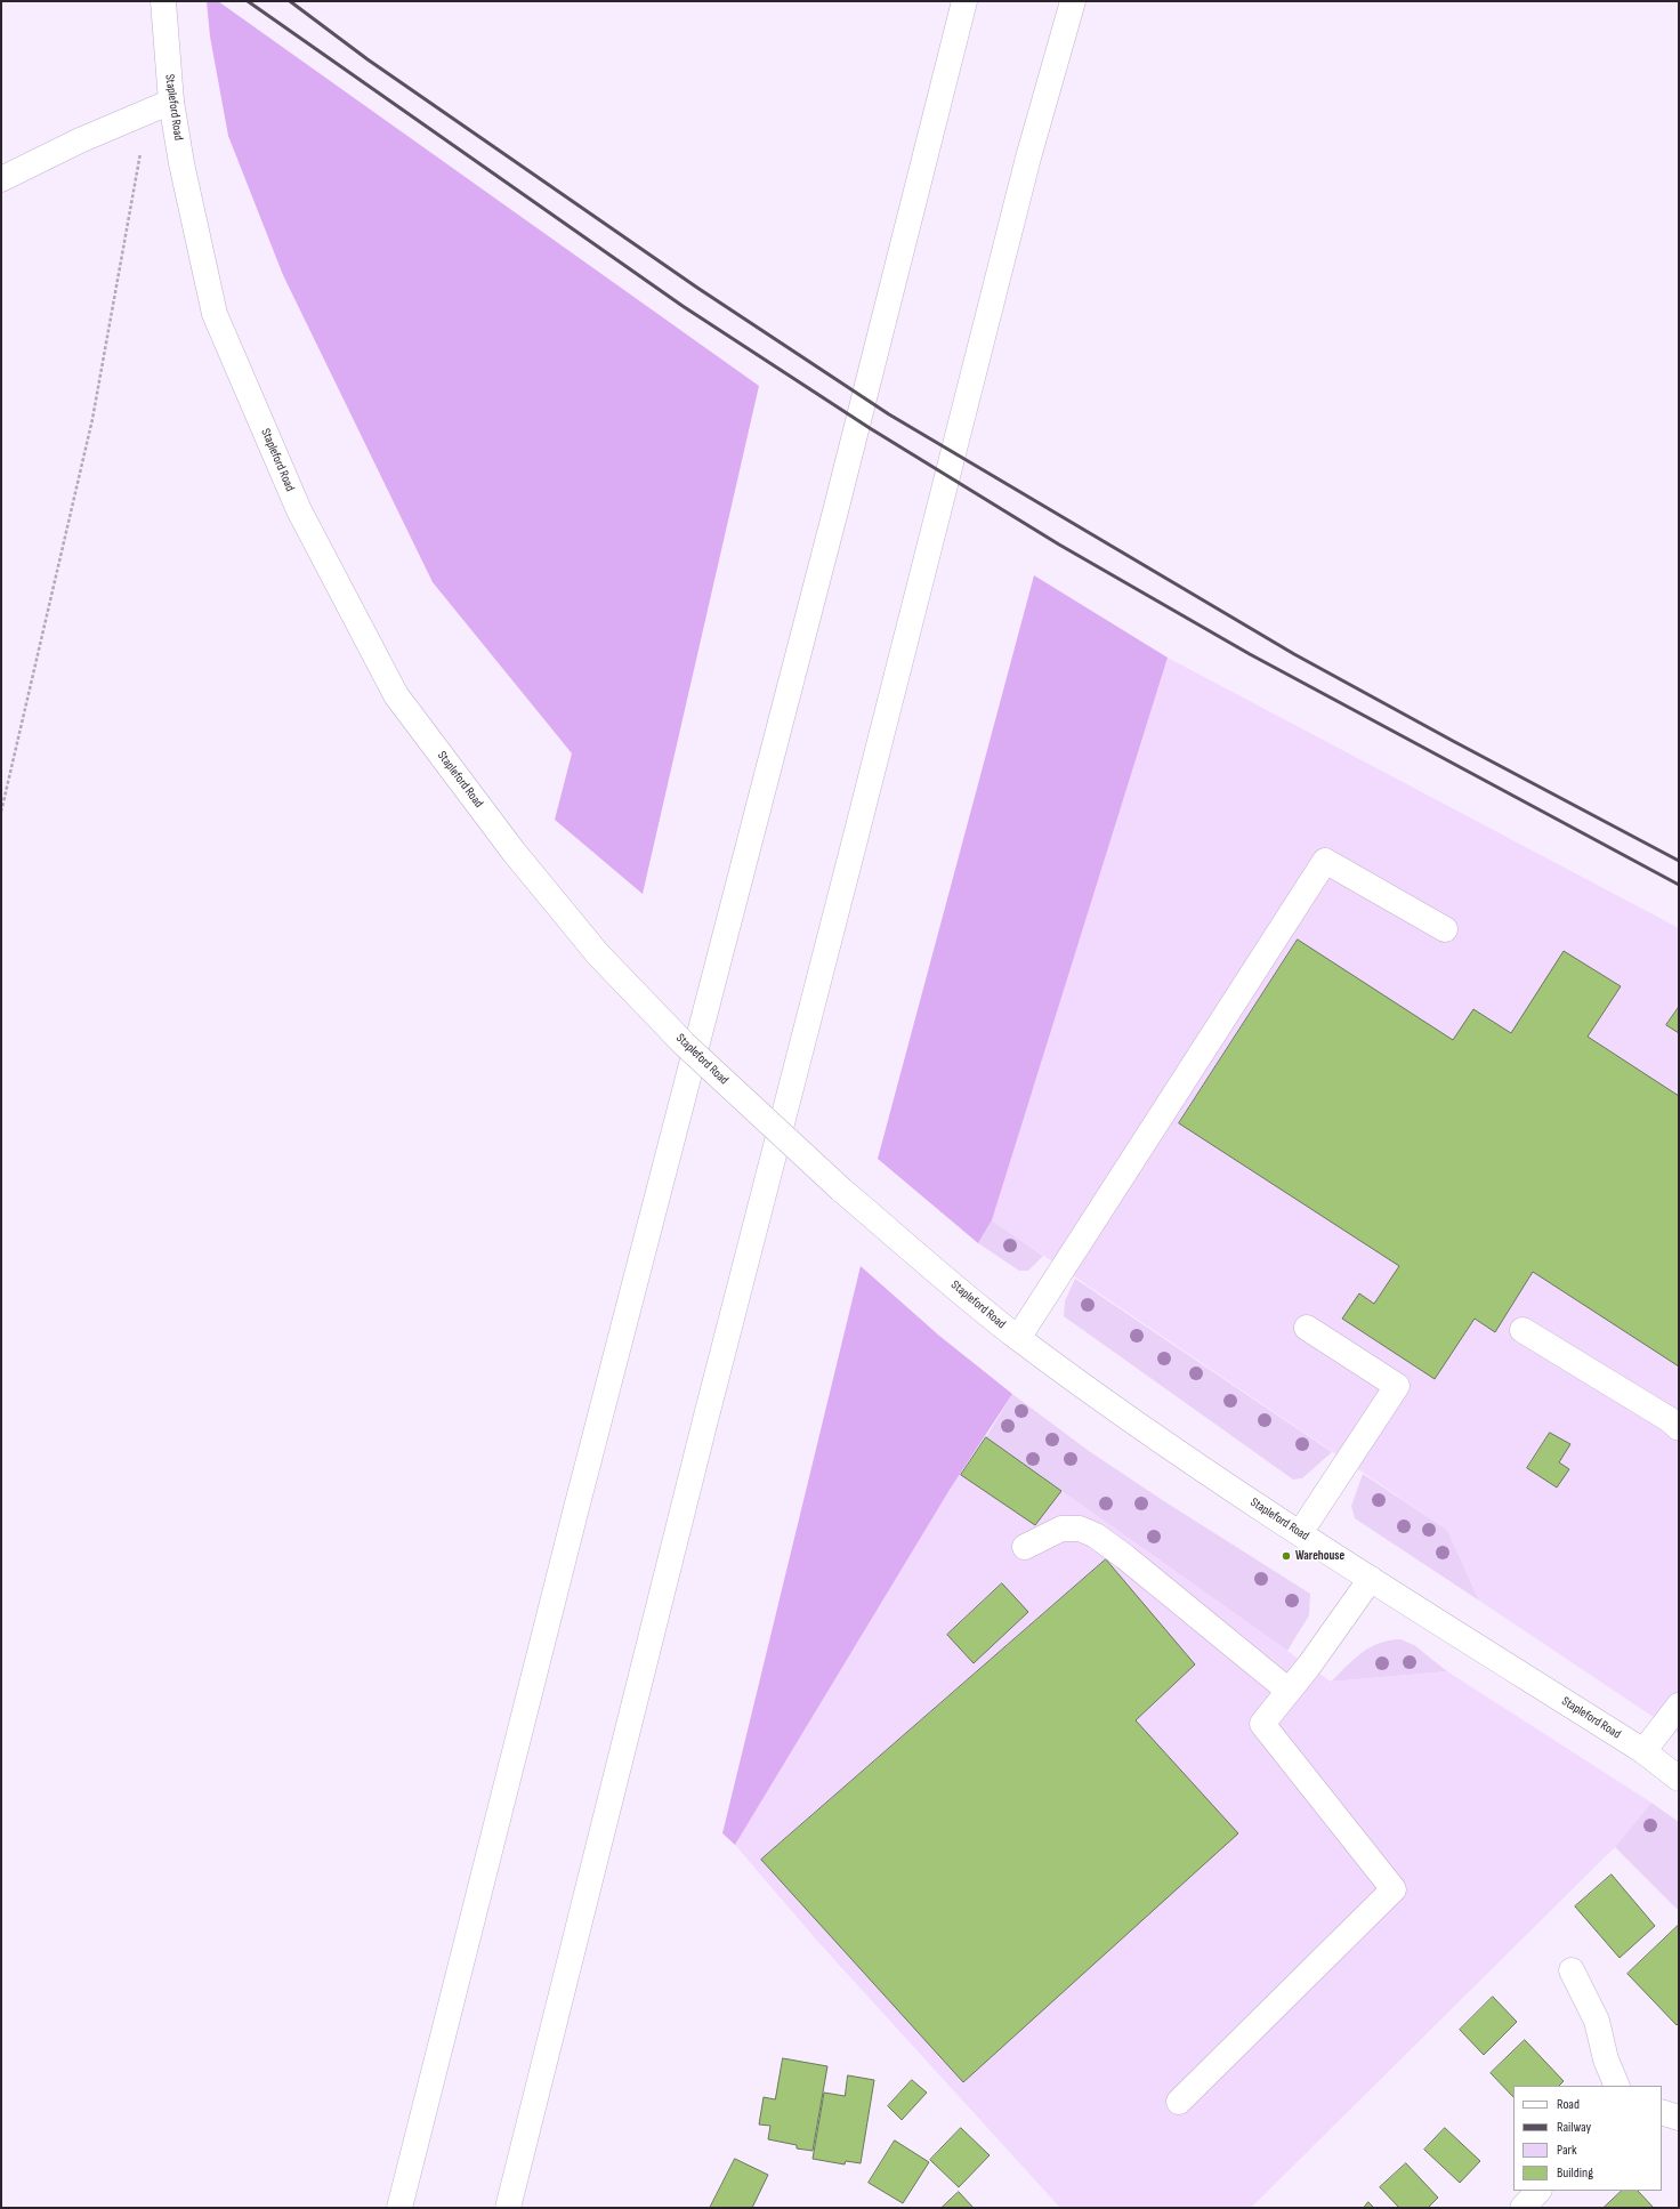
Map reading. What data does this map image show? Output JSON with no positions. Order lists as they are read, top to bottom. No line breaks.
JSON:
{"streets":{"main road":["Stapleford Road"]},"places":["Warehouse"],"legend":["Road","Railway","Park","Building"]}
